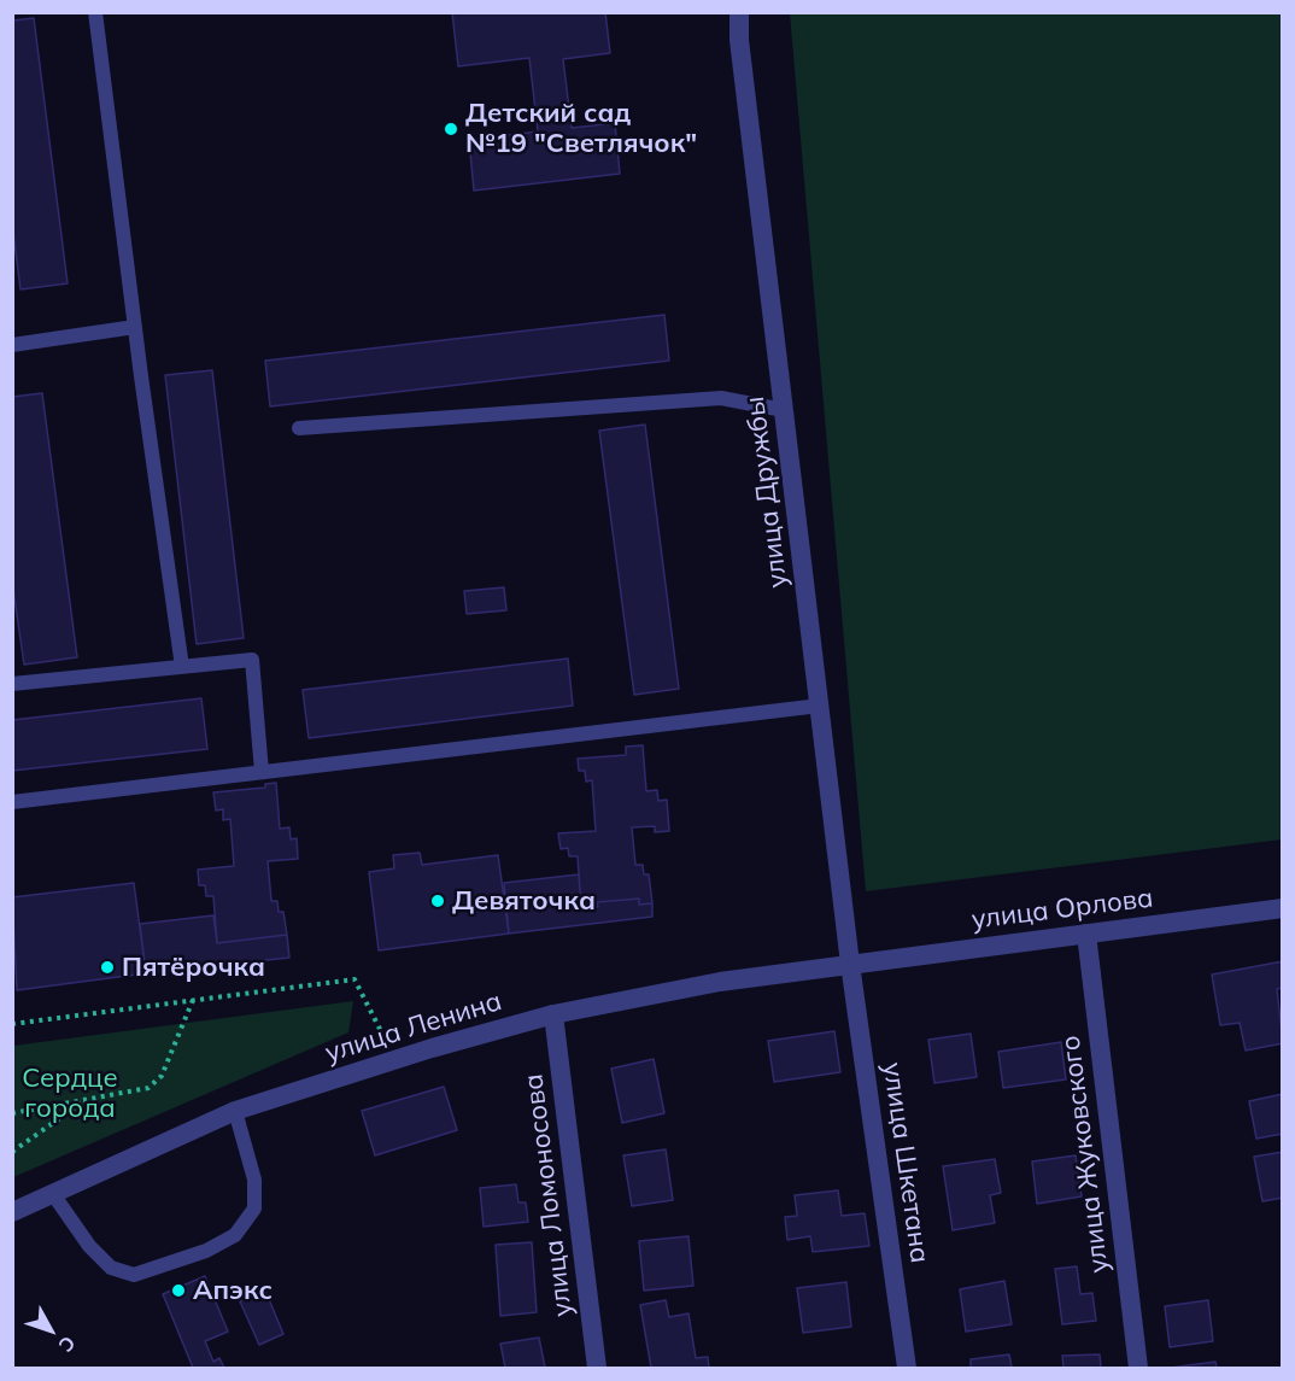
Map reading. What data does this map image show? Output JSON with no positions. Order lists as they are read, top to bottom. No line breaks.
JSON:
{"streets":{"street":["улица Дружбы","улица Орлова","улица Ленина","улица Жуковского","улица Шкетана","улица Ломоносова"]},"crossings":[["улица Дружбы","улица Орлова"],["улица Дружбы","улица Ленина"],["улица Дружбы","улица Шкетана"],["улица Орлова","улица Ленина"],["улица Орлова","улица Жуковского"],["улица Орлова","улица Шкетана"],["улица Ленина","улица Шкетана"],["улица Ленина","улица Ломоносова"]],"parks":["Сердце города"],"places":["Детский сад №19 \"Светлячок\"","Девяточка","Пятёрочка","Апэкс"],"north":"bottom right"}
